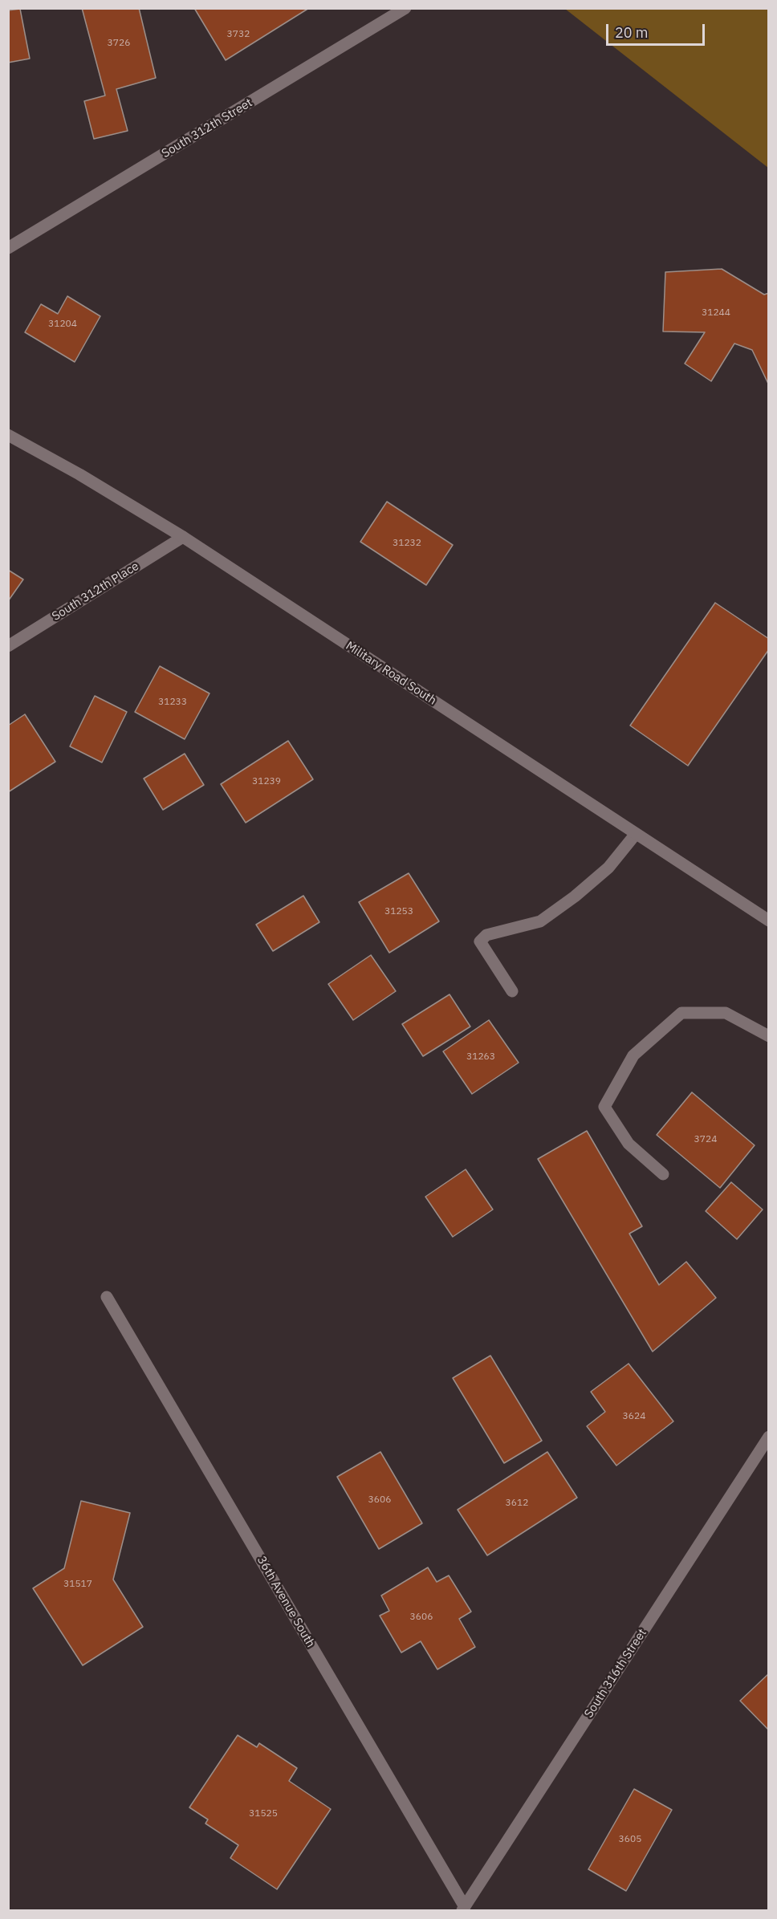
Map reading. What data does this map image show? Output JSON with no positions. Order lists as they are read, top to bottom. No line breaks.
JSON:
{"streets":{"street":["South 312th Street","South 312th Place","Military Road South","36th Avenue South","South 316th Street"]},"crossings":[["South 312th Place","Military Road South"],["36th Avenue South","South 316th Street"]],"house_numbers":["3732","3726","31244","31204","31232","31233","31239","31253","31263","3724","3624","3606","3612","31517","3606","31525","3605"],"scale_bar":"20 m"}
